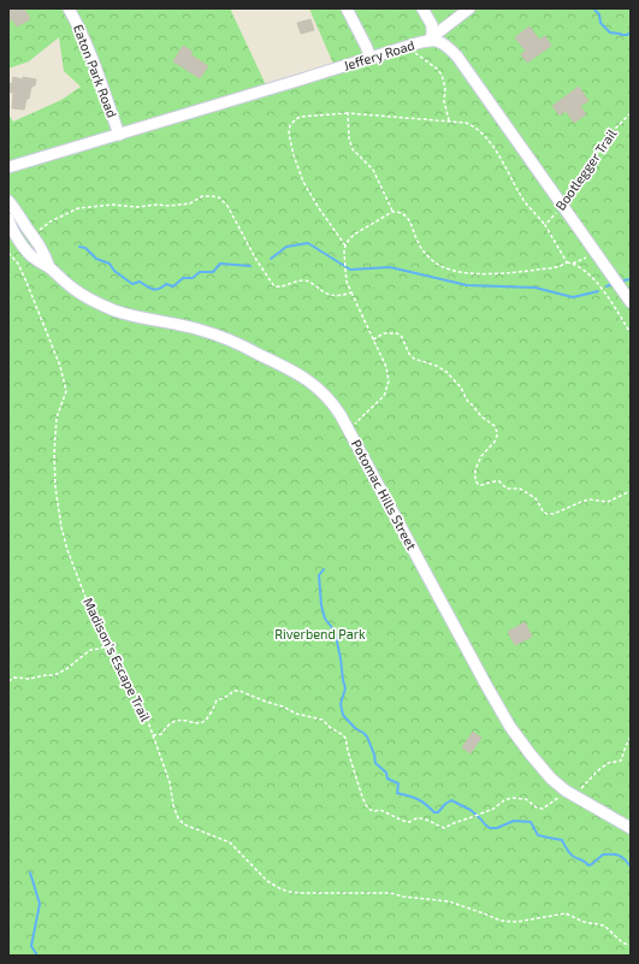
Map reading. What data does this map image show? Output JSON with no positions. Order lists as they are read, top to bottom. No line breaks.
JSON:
{"streets":{"street":["Jeffery Road","Eaton Park Road","Potomac Hills Street"],"path":["Bootlegger Trail","Madison's Escape Trail"]},"crossings":[["Jeffery Road","Eaton Park Road"],["Jeffery Road","Bootlegger Trail"]],"parks":["Riverbend Park"]}
